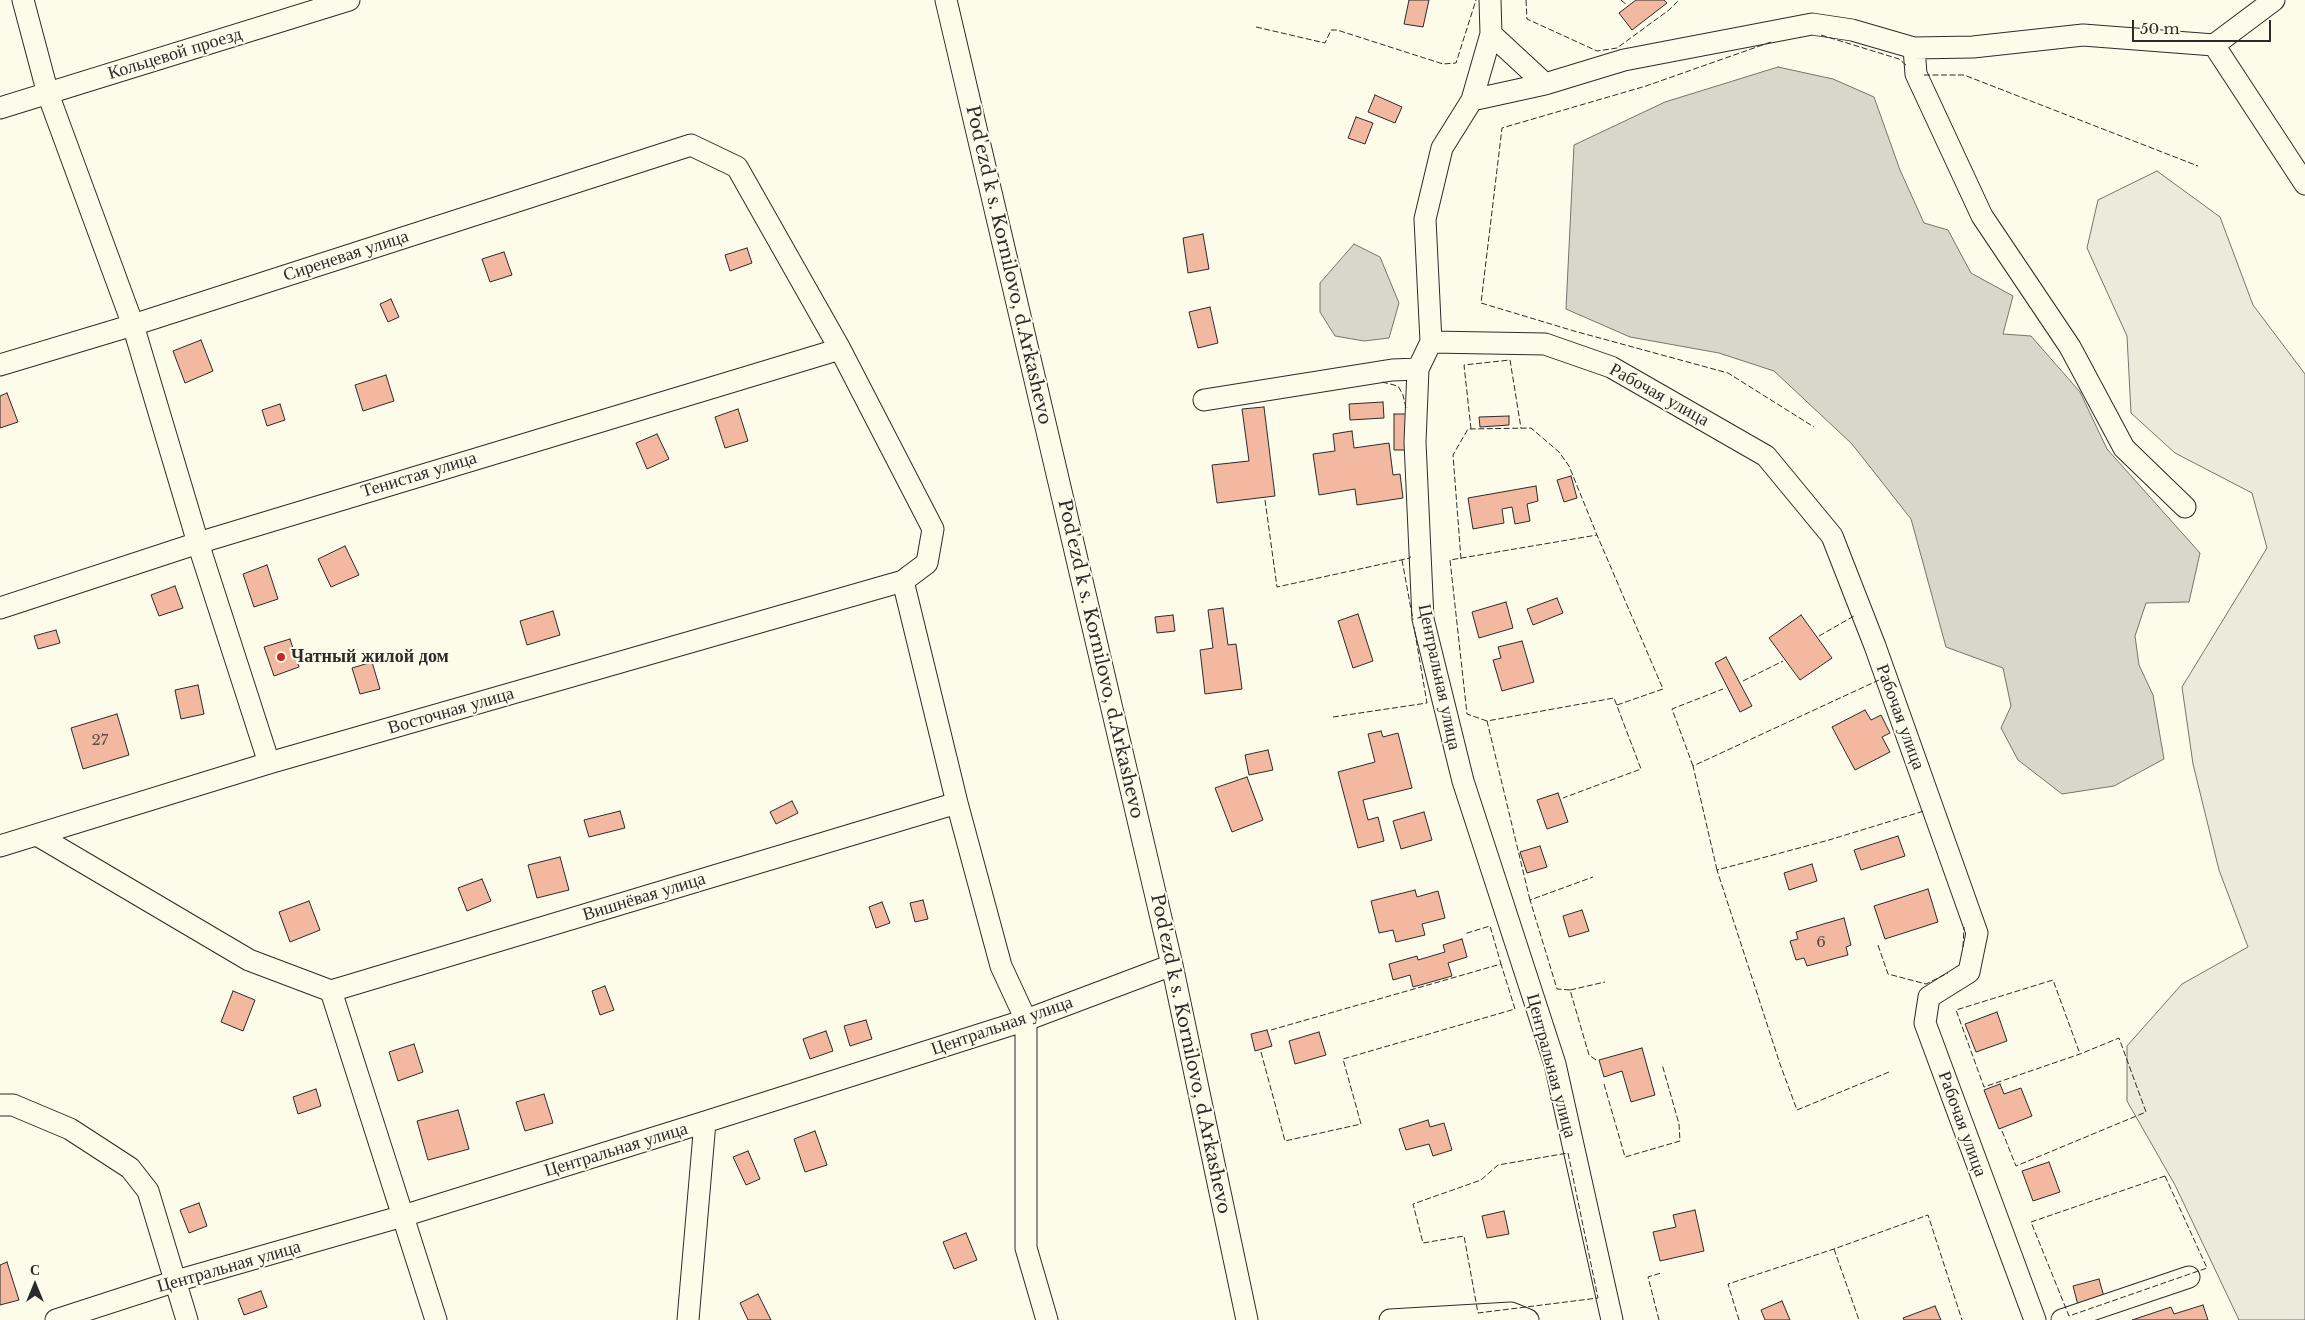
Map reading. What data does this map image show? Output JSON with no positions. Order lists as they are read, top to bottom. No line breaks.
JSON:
{"streets":{"street":["Кольцевой проезд","Сиреневая улица","Pod'ezd k s. Kornilovo, d.Arkashevo","Рабочая улица","Тенистая улица","Центральная улица","Восточная улица","Вишнёвая улица"]},"crossings":[["Сиреневая улица","Тенистая улица"],["Pod'ezd k s. Kornilovo, d.Arkashevo","Центральная улица"],["Рабочая улица","Центральная улица"]],"places":["Чатный жилой дом"],"house_numbers":["27","6"],"scale_bar":"50 m","north":"top"}
